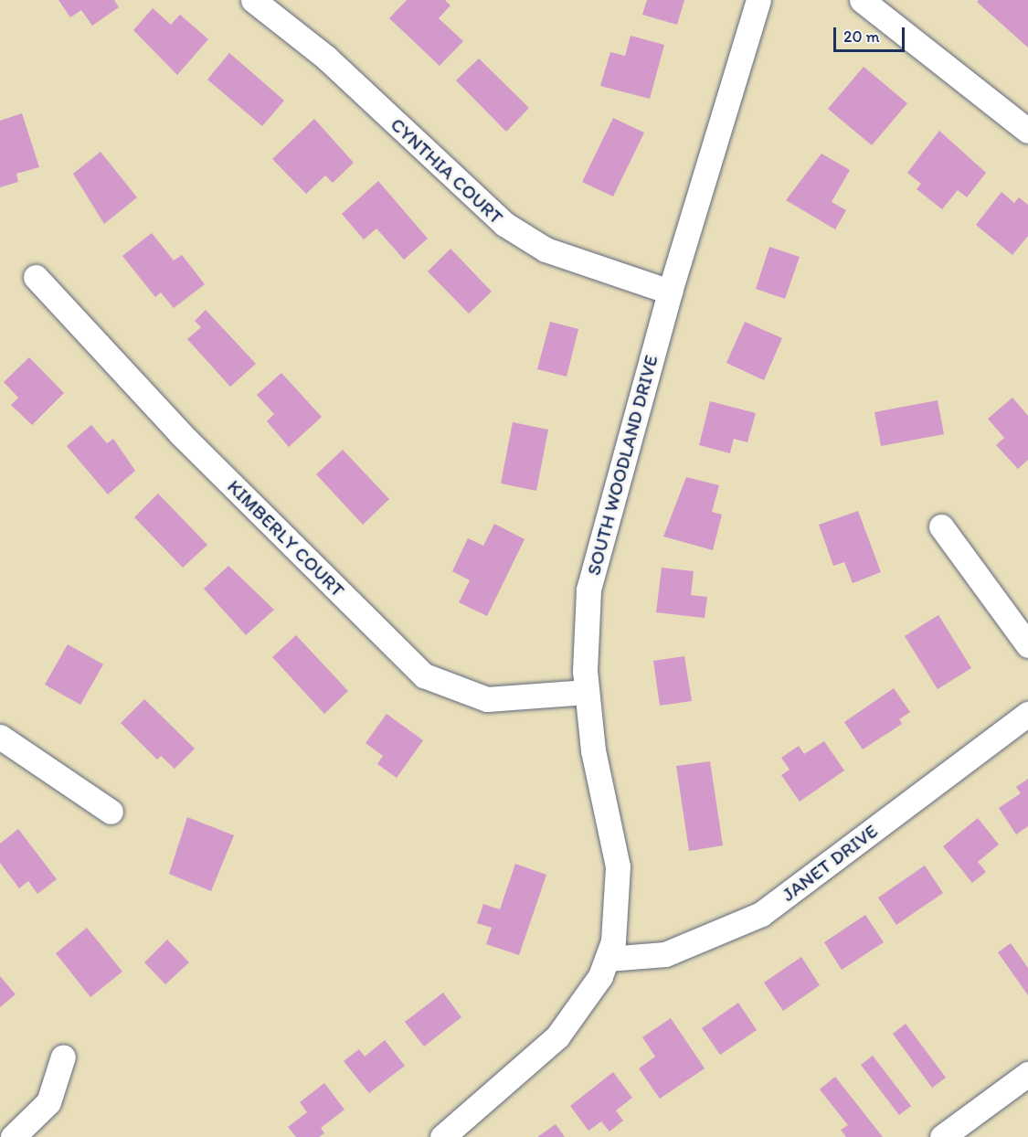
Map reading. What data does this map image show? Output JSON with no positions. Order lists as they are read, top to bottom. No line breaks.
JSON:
{"streets":{"street":["CYNTHIA COURT","SOUTH WOODLAND DRIVE","KIMBERLY COURT","JANET DRIVE"]},"crossings":[["CYNTHIA COURT","SOUTH WOODLAND DRIVE"],["SOUTH WOODLAND DRIVE","KIMBERLY COURT"],["SOUTH WOODLAND DRIVE","JANET DRIVE"]],"scale_bar":"20 m"}
